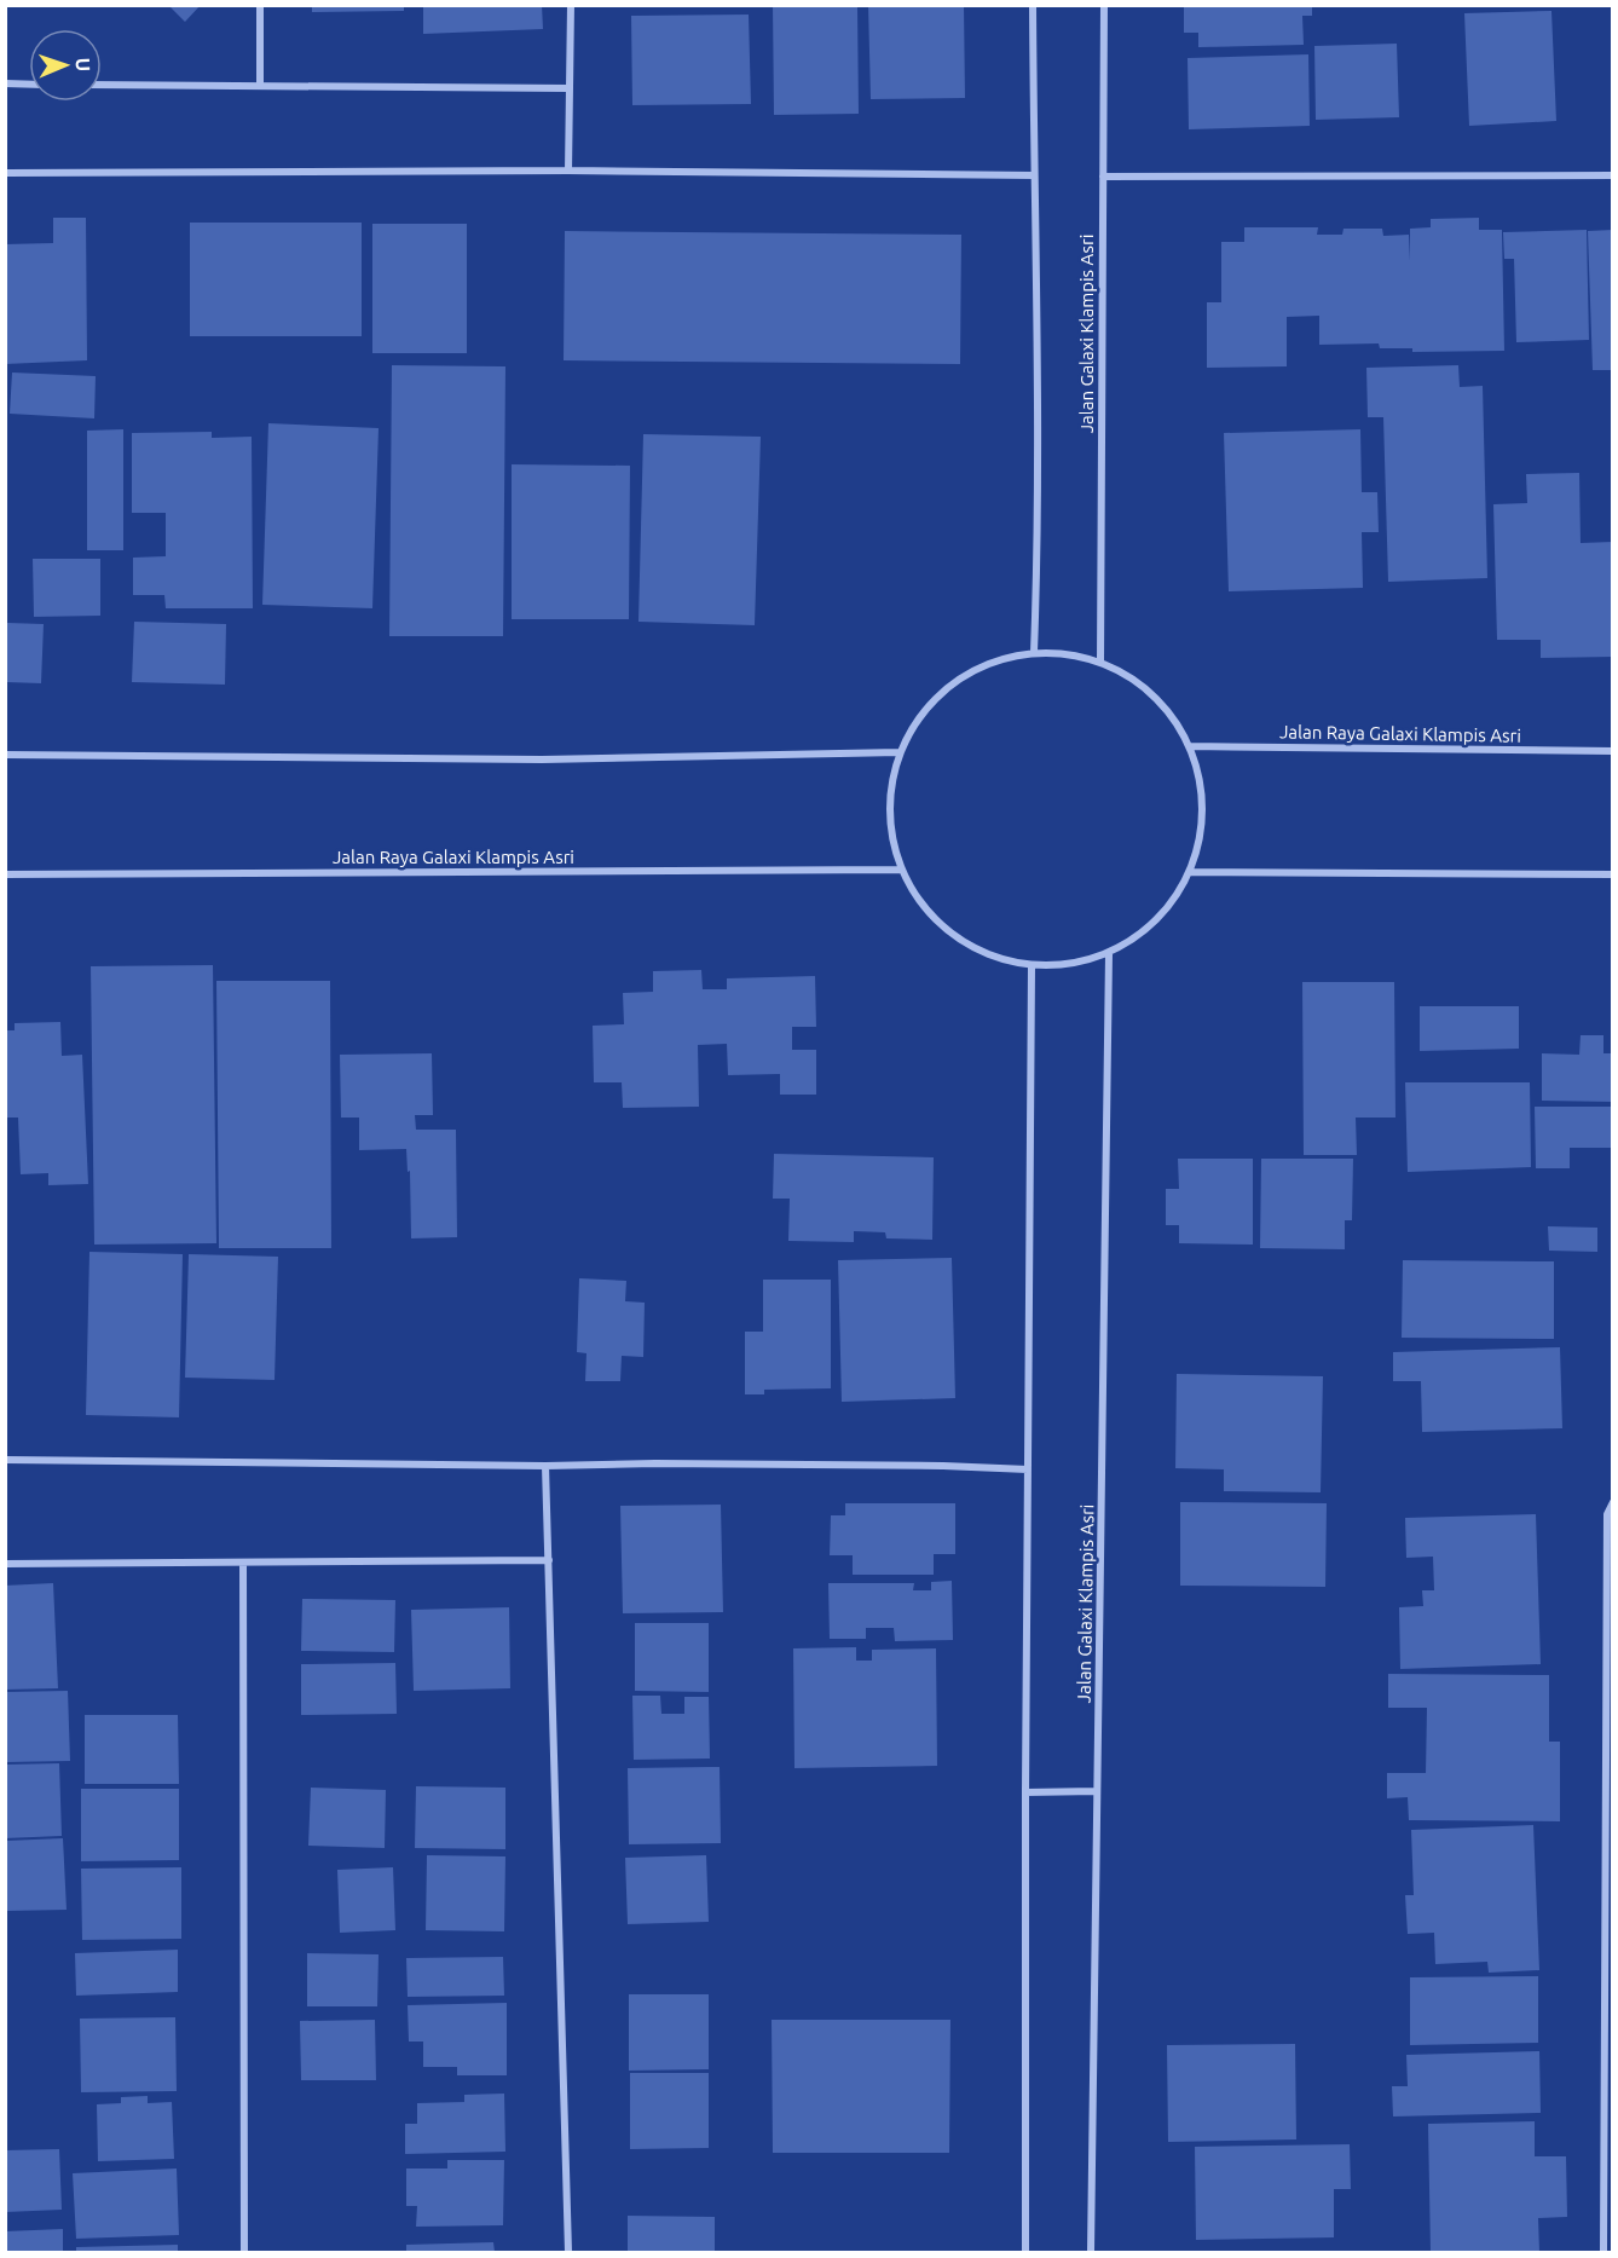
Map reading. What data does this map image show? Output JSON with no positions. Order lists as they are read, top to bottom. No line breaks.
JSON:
{"streets":{"street":["Jalan Galaxi Klampis Asri","Jalan Raya Galaxi Klampis Asri"]},"north":"right"}
